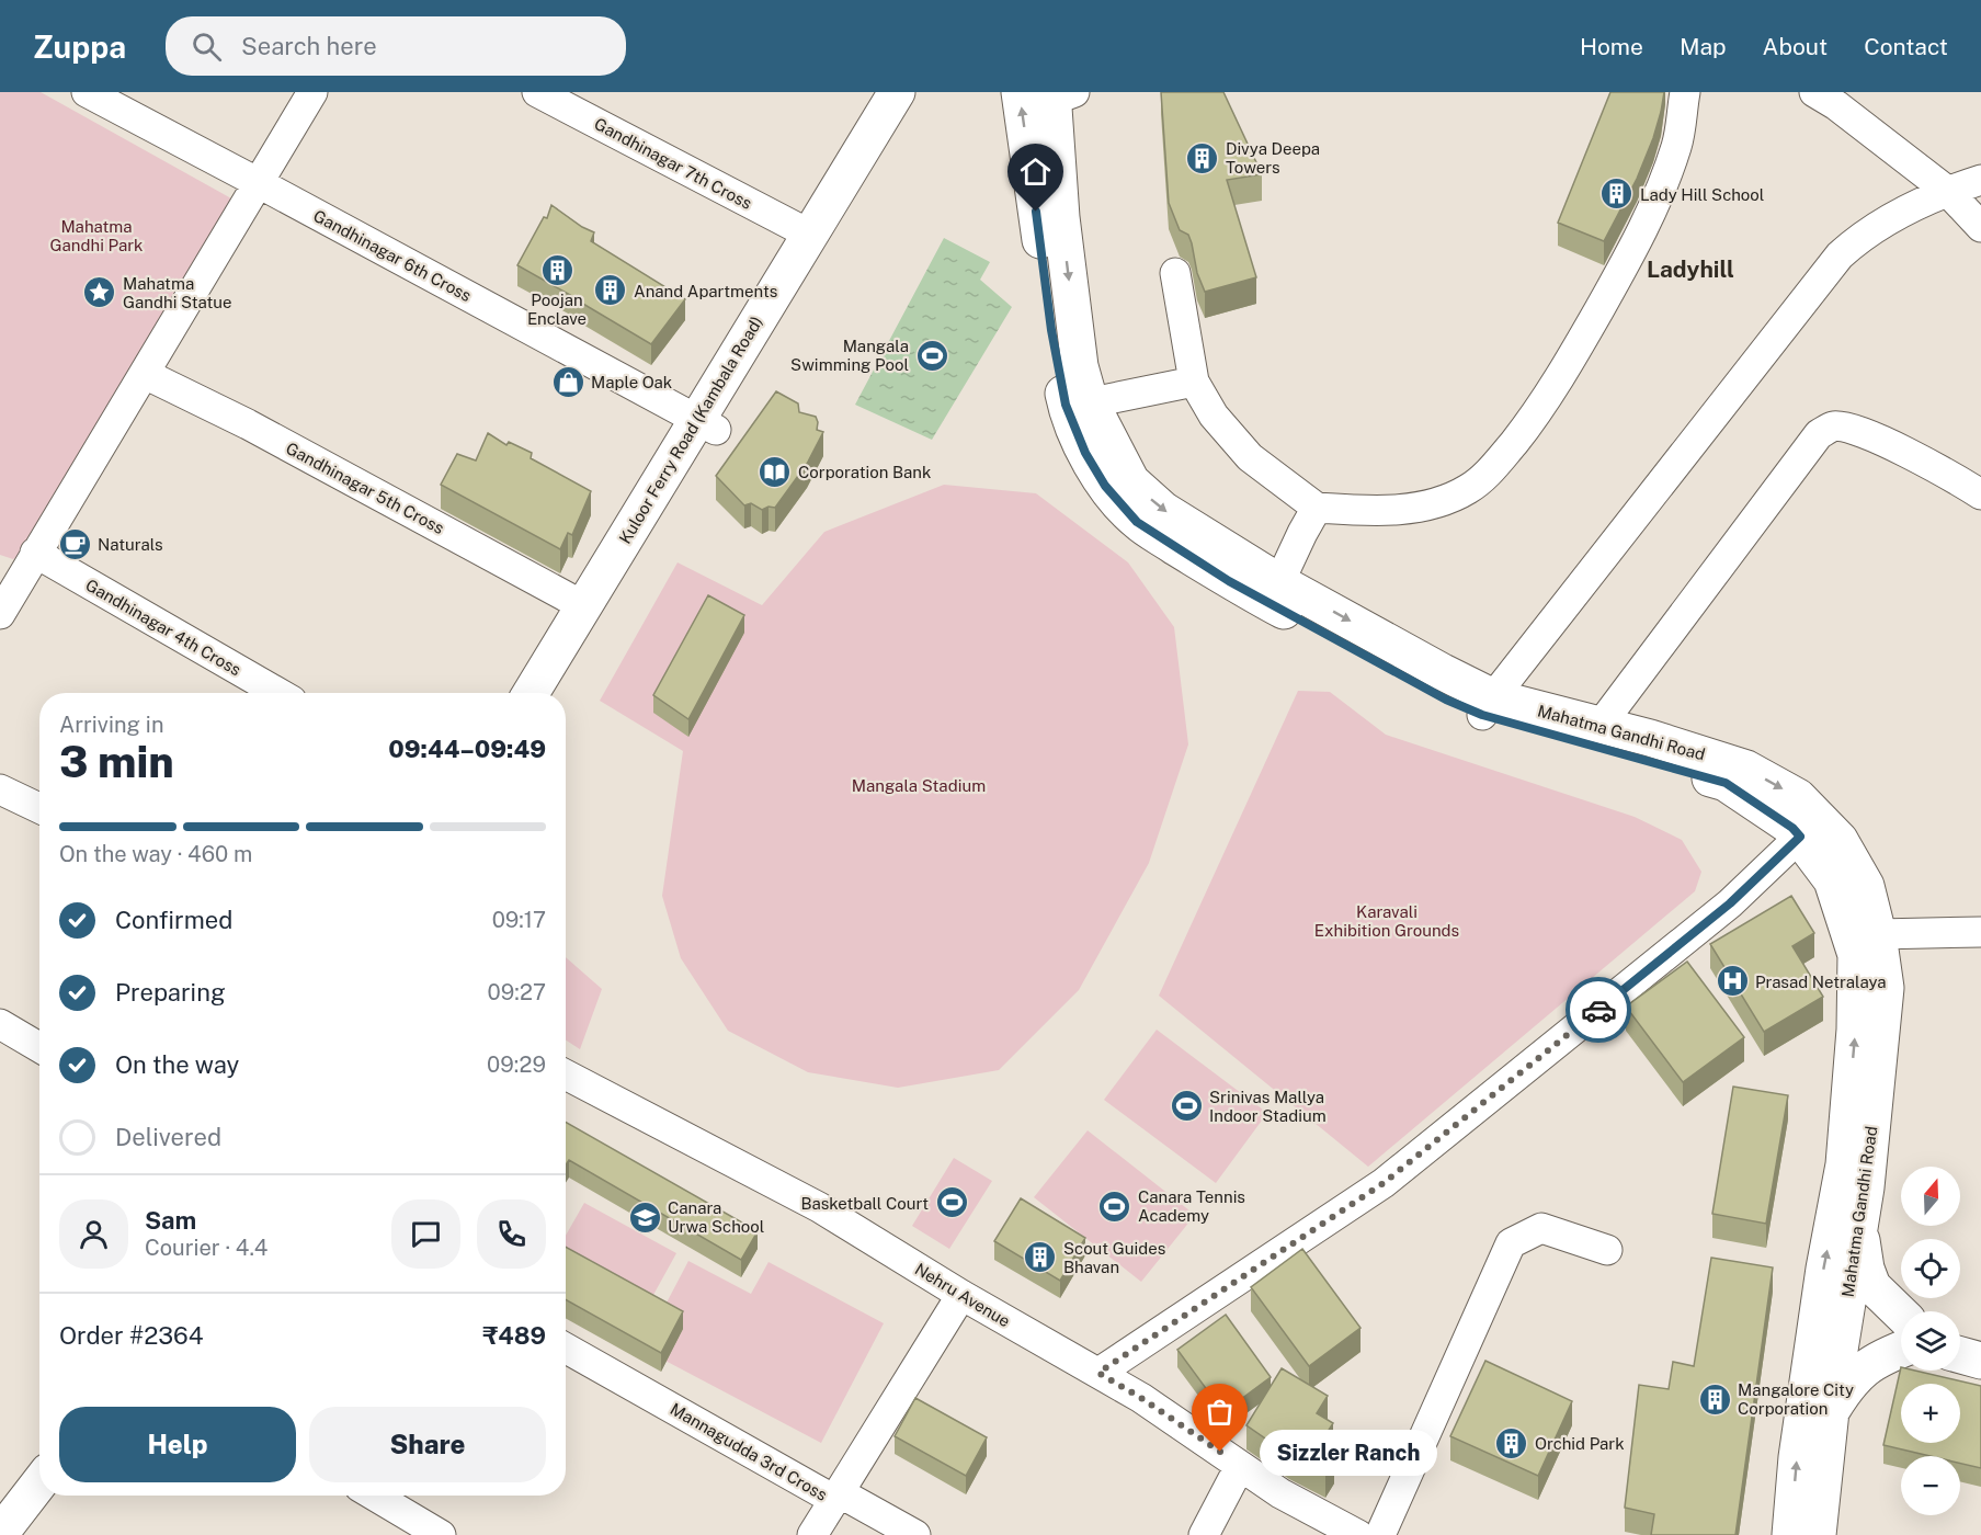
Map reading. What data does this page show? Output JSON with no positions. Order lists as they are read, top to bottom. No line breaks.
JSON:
{"streets":{"main road":["Kuloor Ferry Road (Kambala Road)","Mahatma Gandhi Road"],"street":["Gandhinagar 7th Cross","Gandhinagar 6th Cross","Gandhinagar 5th Cross","Gandhinagar 4th Cross","Nehru Avenue","Mannagudda 3rd Cross"]},"crossings":[["Gandhinagar 7th Cross","Kuloor Ferry Road (Kambala Road)"],["Gandhinagar 6th Cross","Kuloor Ferry Road (Kambala Road)"],["Kuloor Ferry Road (Kambala Road)","Gandhinagar 5th Cross"],["Nehru Avenue","Mannagudda 3rd Cross"]],"districts":["Ladyhill"],"parks":["Mahatma Gandhi Park","Mangala Stadium","Karavali Exhibition Grounds"],"places":{"building":["Divya Deepa Towers","Lady Hill School","Poojan Enclave","Anand Apartments","Scout Guides Bhavan","Mangalore City Corporation","Orchid Park"],"place":["Mahatma Gandhi Statue"],"sports":["Mangala Swimming Pool","Srinivas Mallya Indoor Stadium","Basketball Court","Canara Tennis Academy"],"shop":["Maple Oak"],"library":["Corporation Bank"],"cafe":["Naturals"],"hospital":["Prasad Netralaya"],"school or university":["Canara Urwa School"],"other":["Sizzler Ranch"]},"north":"top","page":{"header":"Zuppa","search":"Search here","nav":["Home","Map","About","Contact"],"heading":["3 min","Arriving in","09:44–09:49"],"panel":["Sam","Courier · 4.4","Order #2364","₹489"],"bar":"On the way · 460 m","list":[["Confirmed","09:17"],["Preparing","09:27"],["On the way","09:29"],"Delivered"],"map_buttons":["+","−"],"buttons":["Help","Share"],"bubble":"Sizzler Ranch"}}
